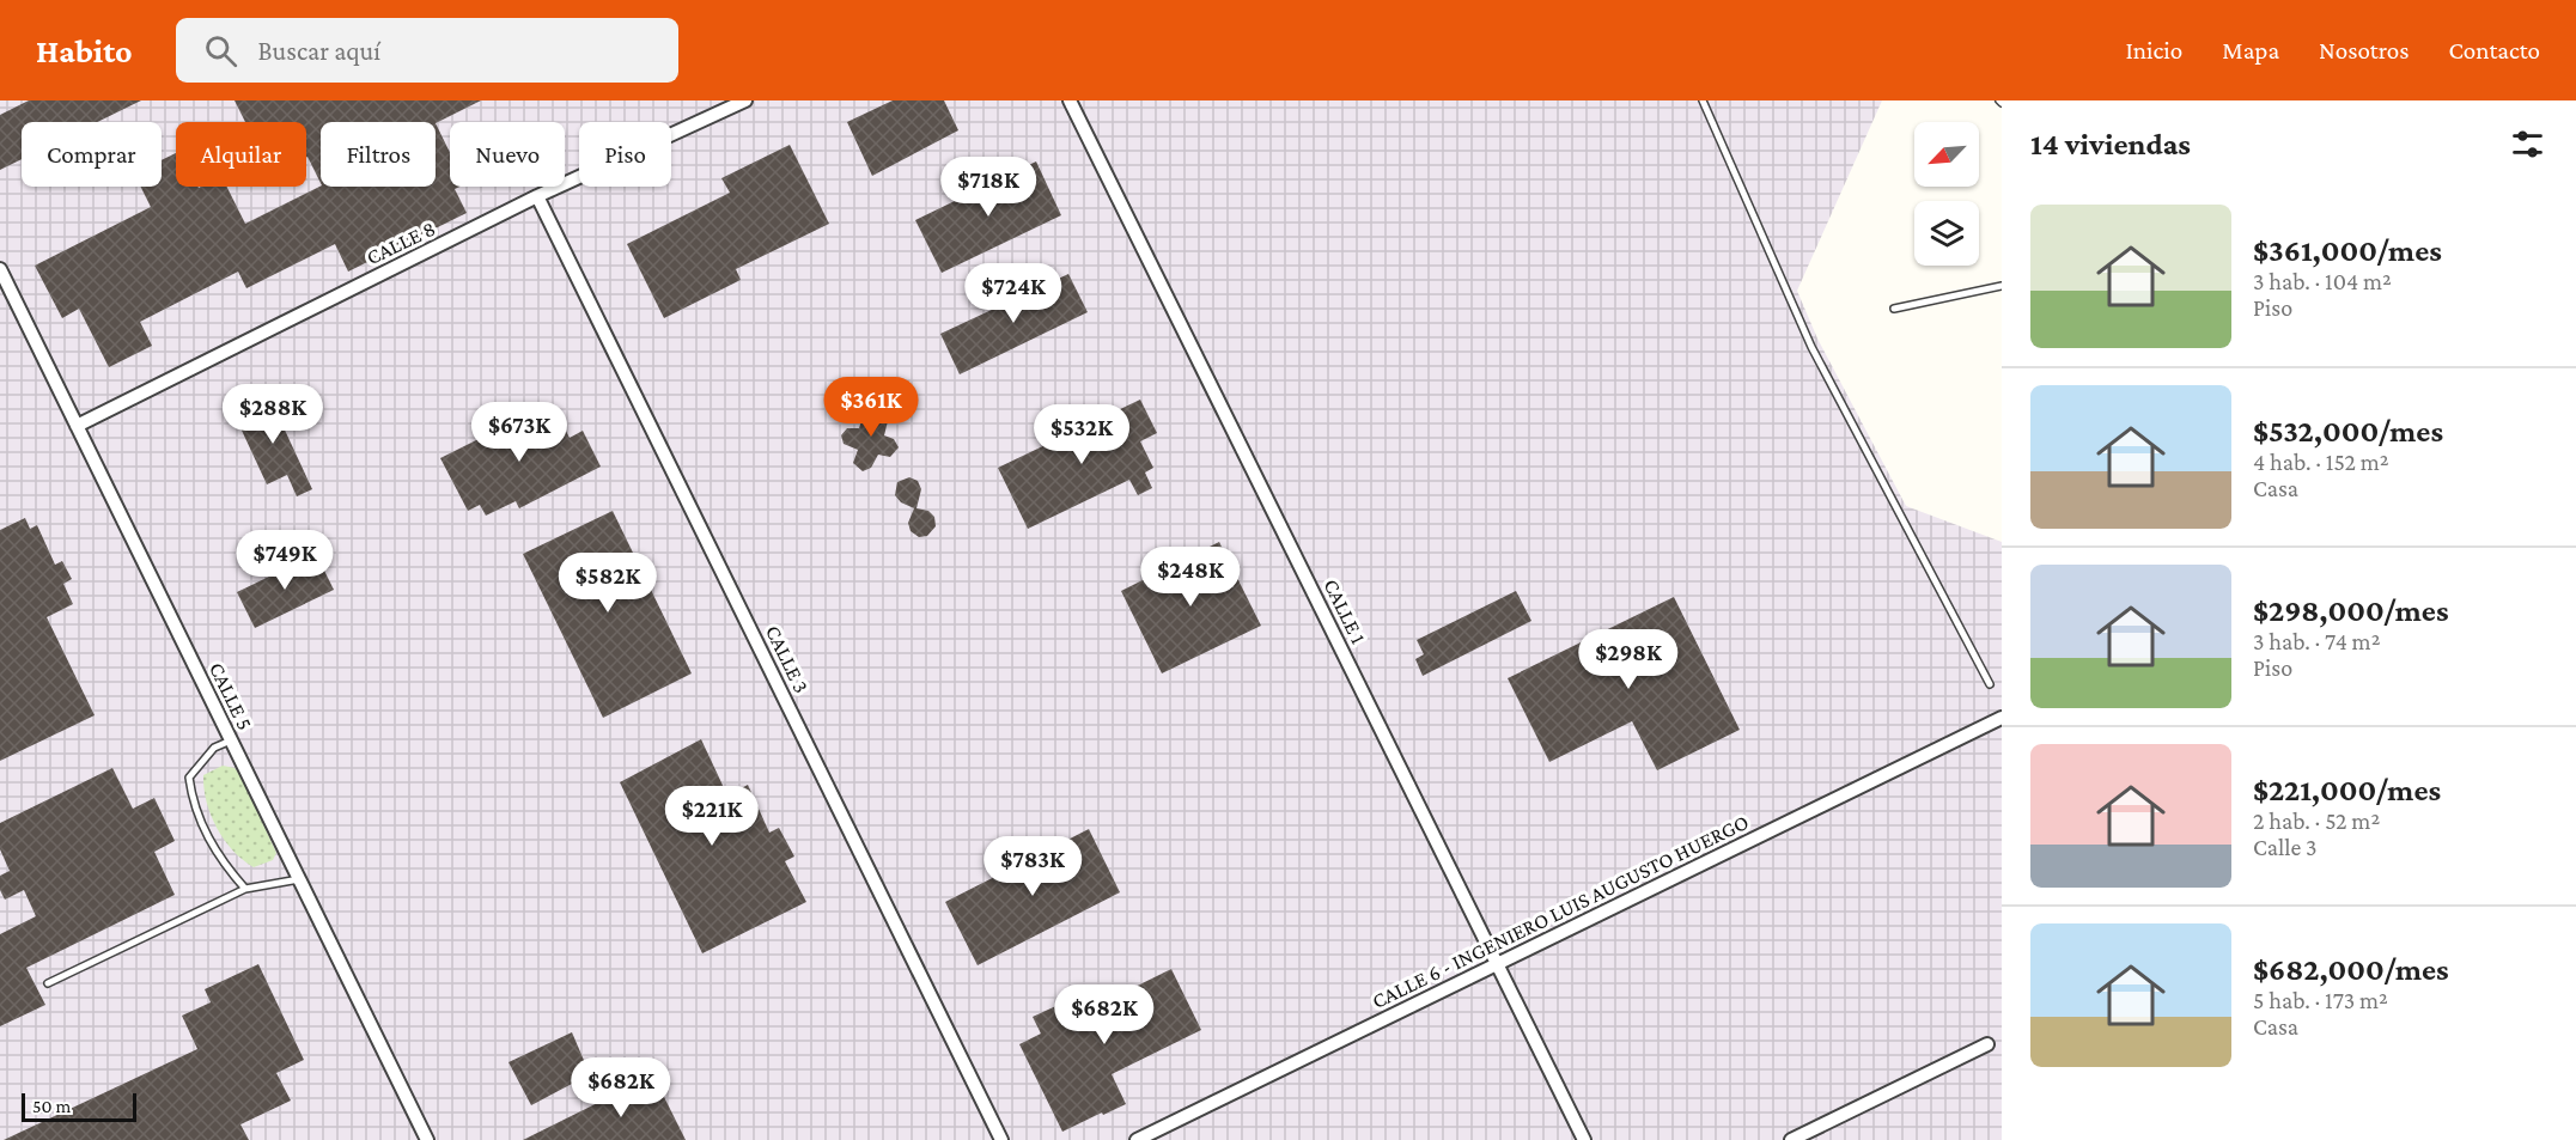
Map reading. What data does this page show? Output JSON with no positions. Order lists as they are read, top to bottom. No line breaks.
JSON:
{"streets":{"street":["CALLE 8","CALLE 1","CALLE 3","CALLE 5","CALLE 6 - INGENIERO LUIS AUGUSTO HUERGO"]},"crossings":[["CALLE 8","CALLE 3"],["CALLE 8","CALLE 5"],["CALLE 1","CALLE 6 - INGENIERO LUIS AUGUSTO HUERGO"]],"scale_bar":"50 m","north":"bottom left","page":{"header":"Habito","search":"Buscar aquí","nav":["Inicio","Mapa","Nosotros","Contacto"],"heading":"14 viviendas","chip":["Comprar","Alquilar","Filtros","Nuevo","Piso"],"price":["$718K","$724K","$361K","$288K","$673K","$532K","$749K","$248K","$582K","$298K","$221K","$783K","$682K","$682K"],"list":[{"name":"$361,000/mes","note":"3 hab. · 104 m² · Piso"},{"name":"$532,000/mes","note":"4 hab. · 152 m² · Casa"},{"name":"$298,000/mes","note":"3 hab. · 74 m² · Piso"},{"name":"$221,000/mes","note":"2 hab. · 52 m² · Calle 3"},{"name":"$682,000/mes","note":"5 hab. · 173 m² · Casa"}],"scale":"50 m"}}
